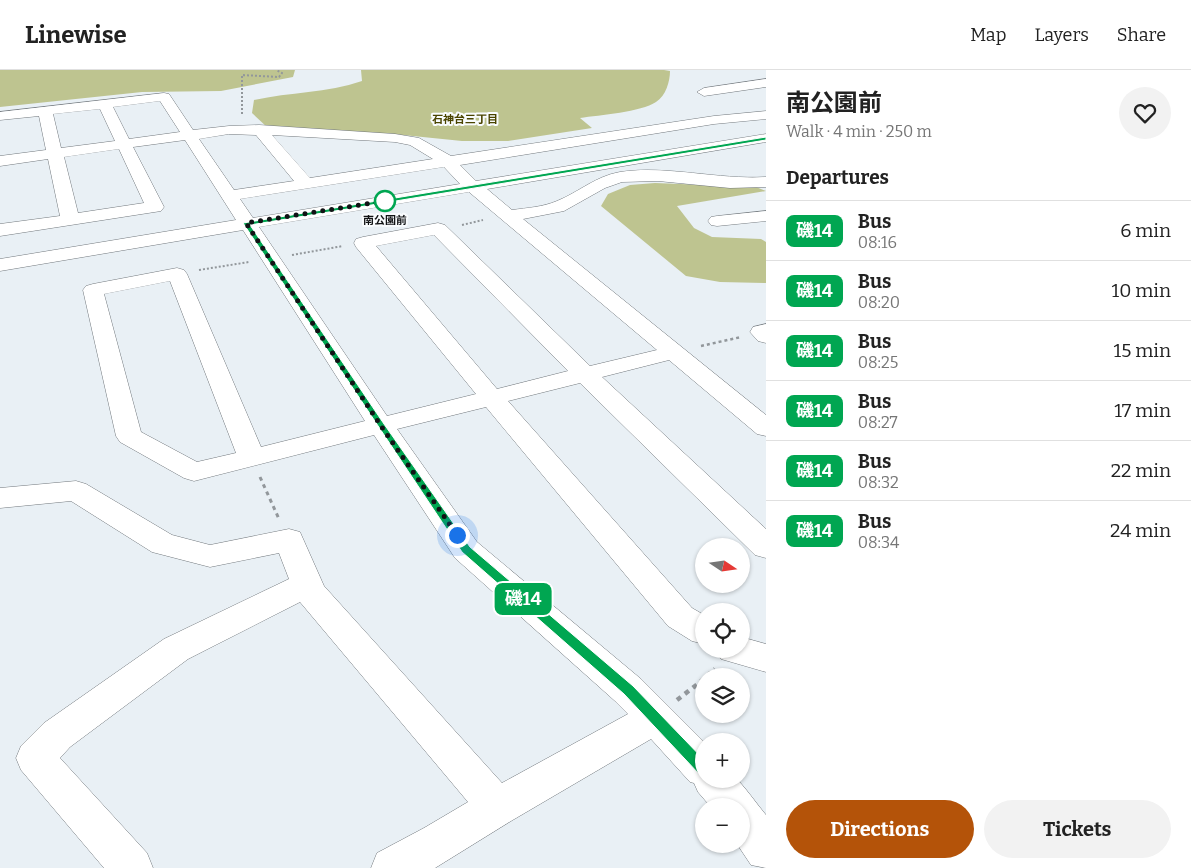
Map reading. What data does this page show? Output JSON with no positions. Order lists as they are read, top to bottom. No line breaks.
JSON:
{"districts":["石神台三丁目"],"places":["南公園前"],"lines":["bus line 磯14"],"north":"right","page":{"header":"Linewise","nav":["Map","Layers","Share"],"on_map":"磯14","heading":[["南公園前","Walk · 4 min · 250 m"],"Departures"],"list":[{"mark":"磯14","name":"Bus","note":"08:16","value":"6 min"},{"mark":"磯14","name":"Bus","note":"08:20","value":"10 min"},{"mark":"磯14","name":"Bus","note":"08:25","value":"15 min"},{"mark":"磯14","name":"Bus","note":"08:27","value":"17 min"},{"mark":"磯14","name":"Bus","note":"08:32","value":"22 min"},{"mark":"磯14","name":"Bus","note":"08:34","value":"24 min"}],"map_buttons":["+","−"],"buttons":["Directions","Tickets"]}}
